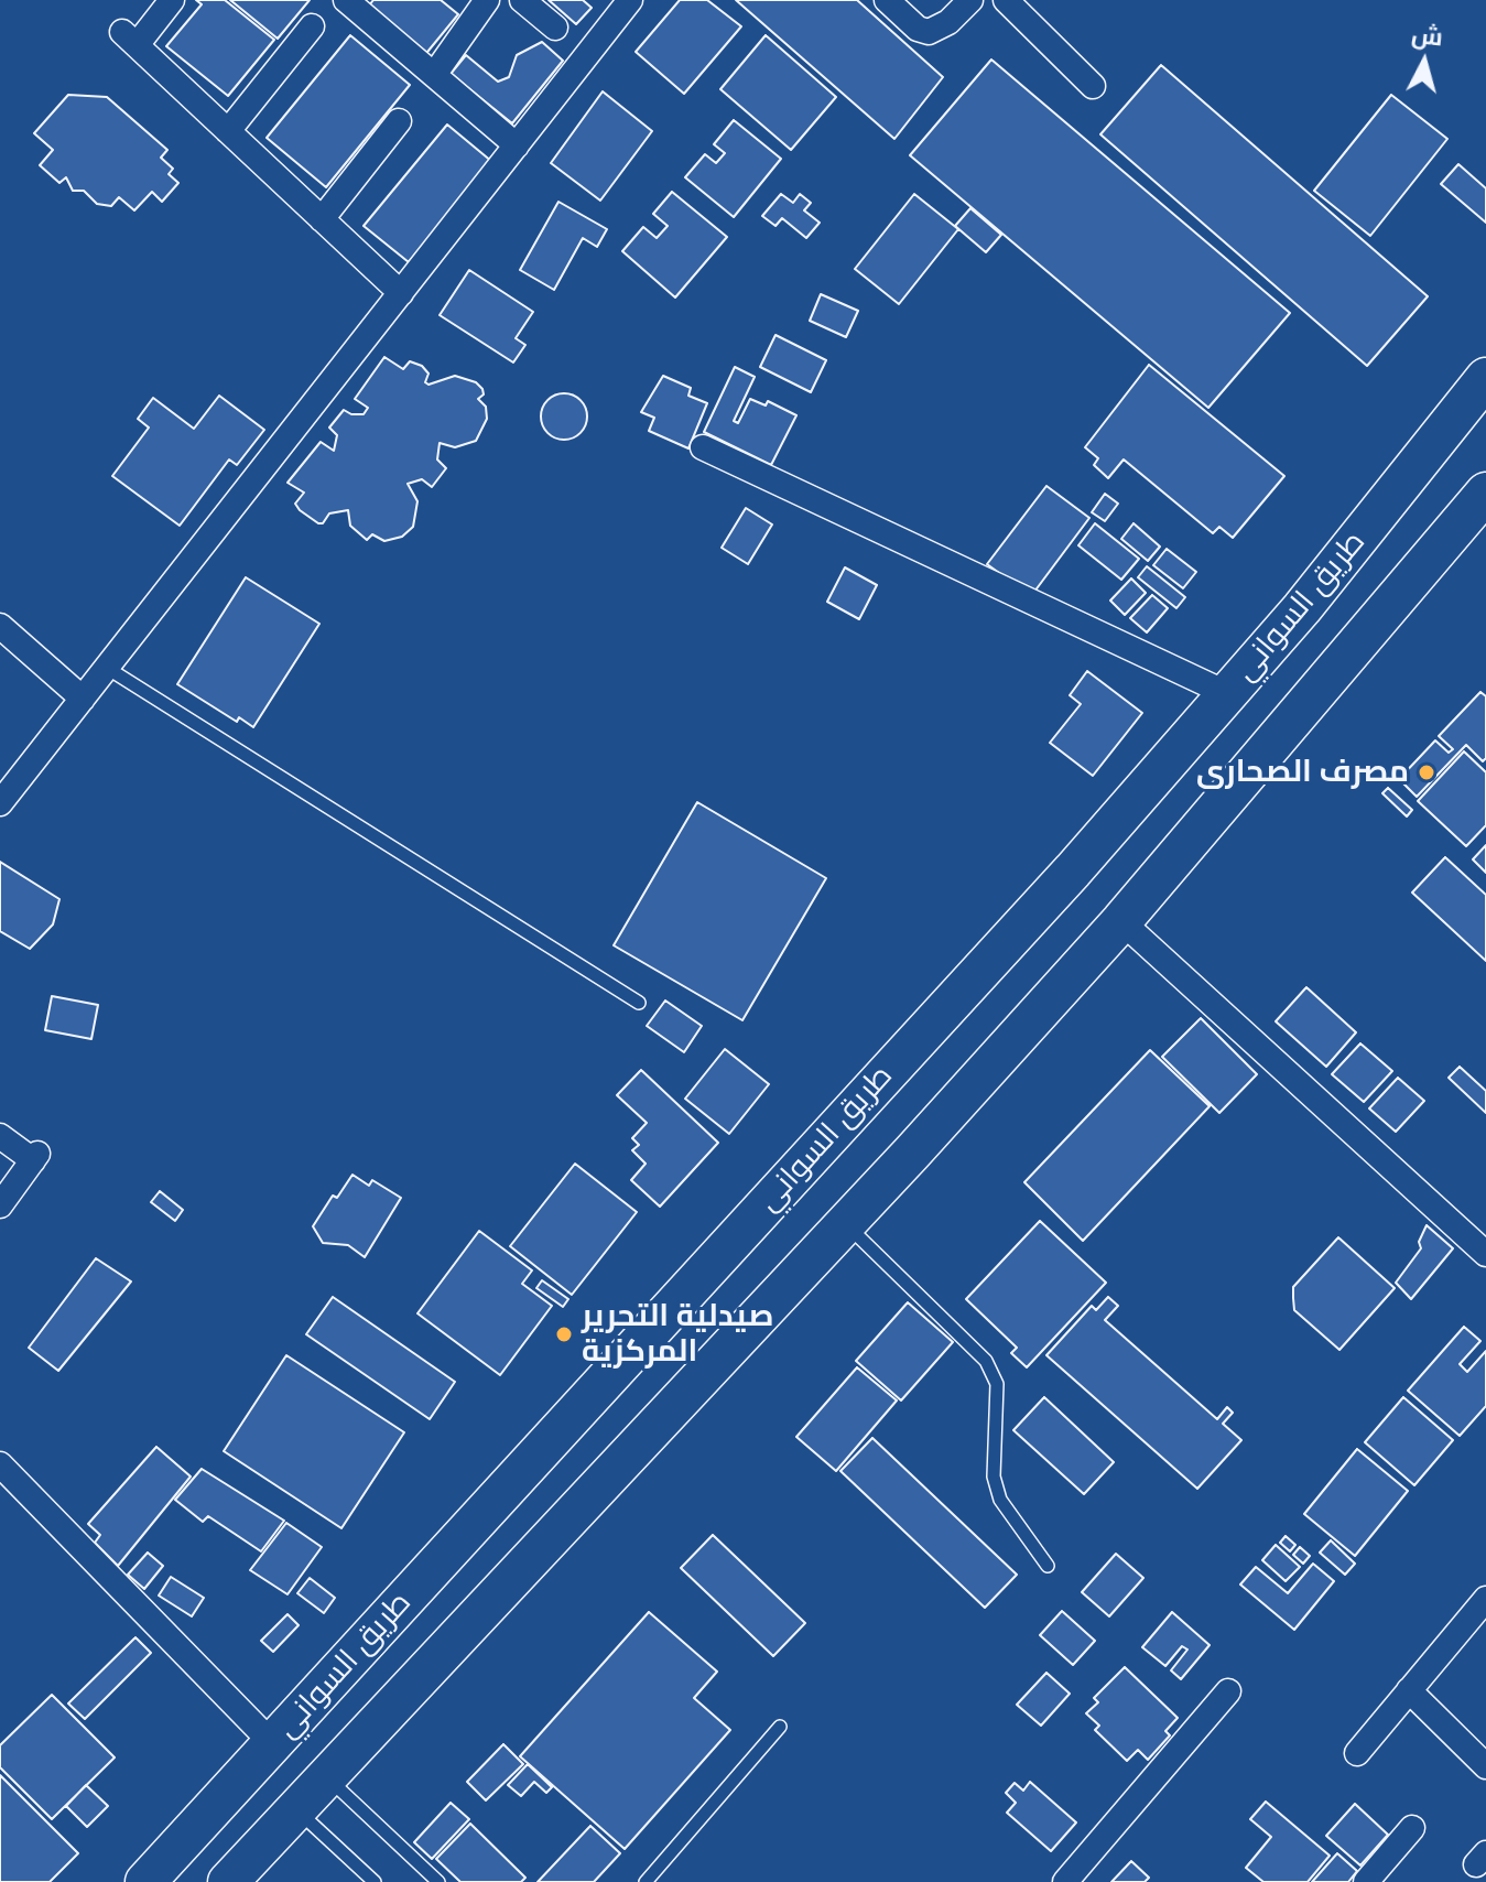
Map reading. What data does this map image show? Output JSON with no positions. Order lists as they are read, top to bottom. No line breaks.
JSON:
{"streets":{"highway":["طريق السواني"]},"places":["مصرف الصحارى","صيدلية التحرير المركزية"],"north":"top"}
